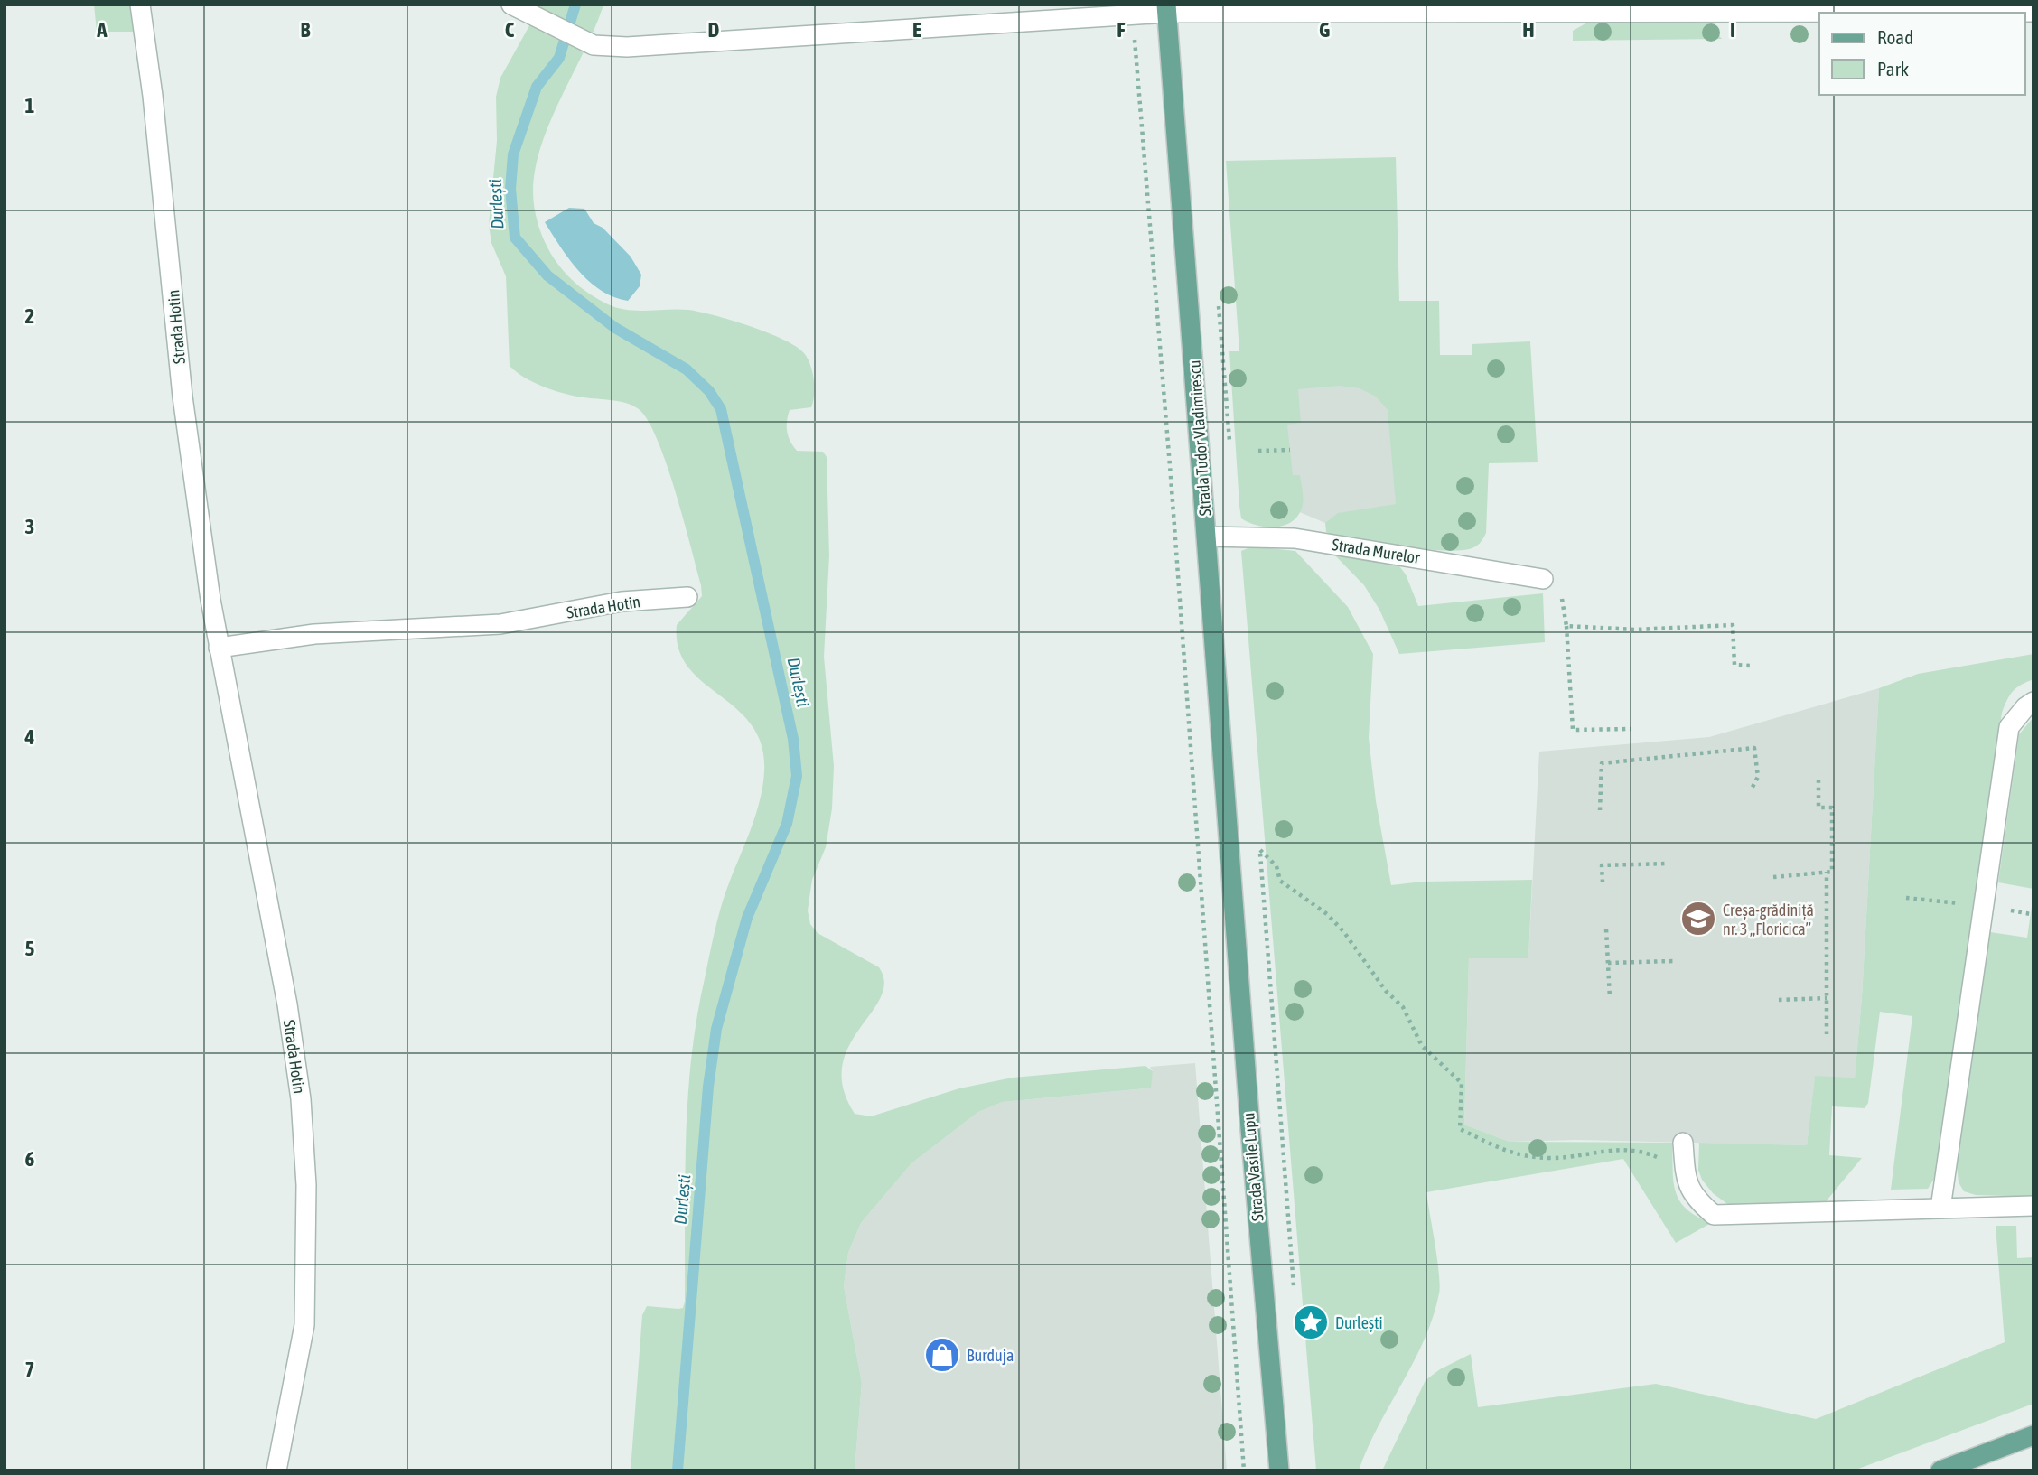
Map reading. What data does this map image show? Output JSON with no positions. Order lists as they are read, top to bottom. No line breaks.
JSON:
{"streets":{"main road":["Strada Tudor Vladimirescu","Strada Vasile Lupu"],"street":["Strada Hotin","Strada Murelor"]},"crossings":[["Strada Tudor Vladimirescu","Strada Murelor"],["Strada Tudor Vladimirescu","Strada Vasile Lupu"]],"water":["Durlești"],"places":{"school or university":["Creșa-grădiniță nr. 3 „Floricica”"],"place":["Durlești"],"shop":["Burduja"]},"legend":["Road","Park"],"grid":{"columns":["A","B","C","D","E","F","G","H","I"],"rows":["1","2","3","4","5","6","7"]}}
